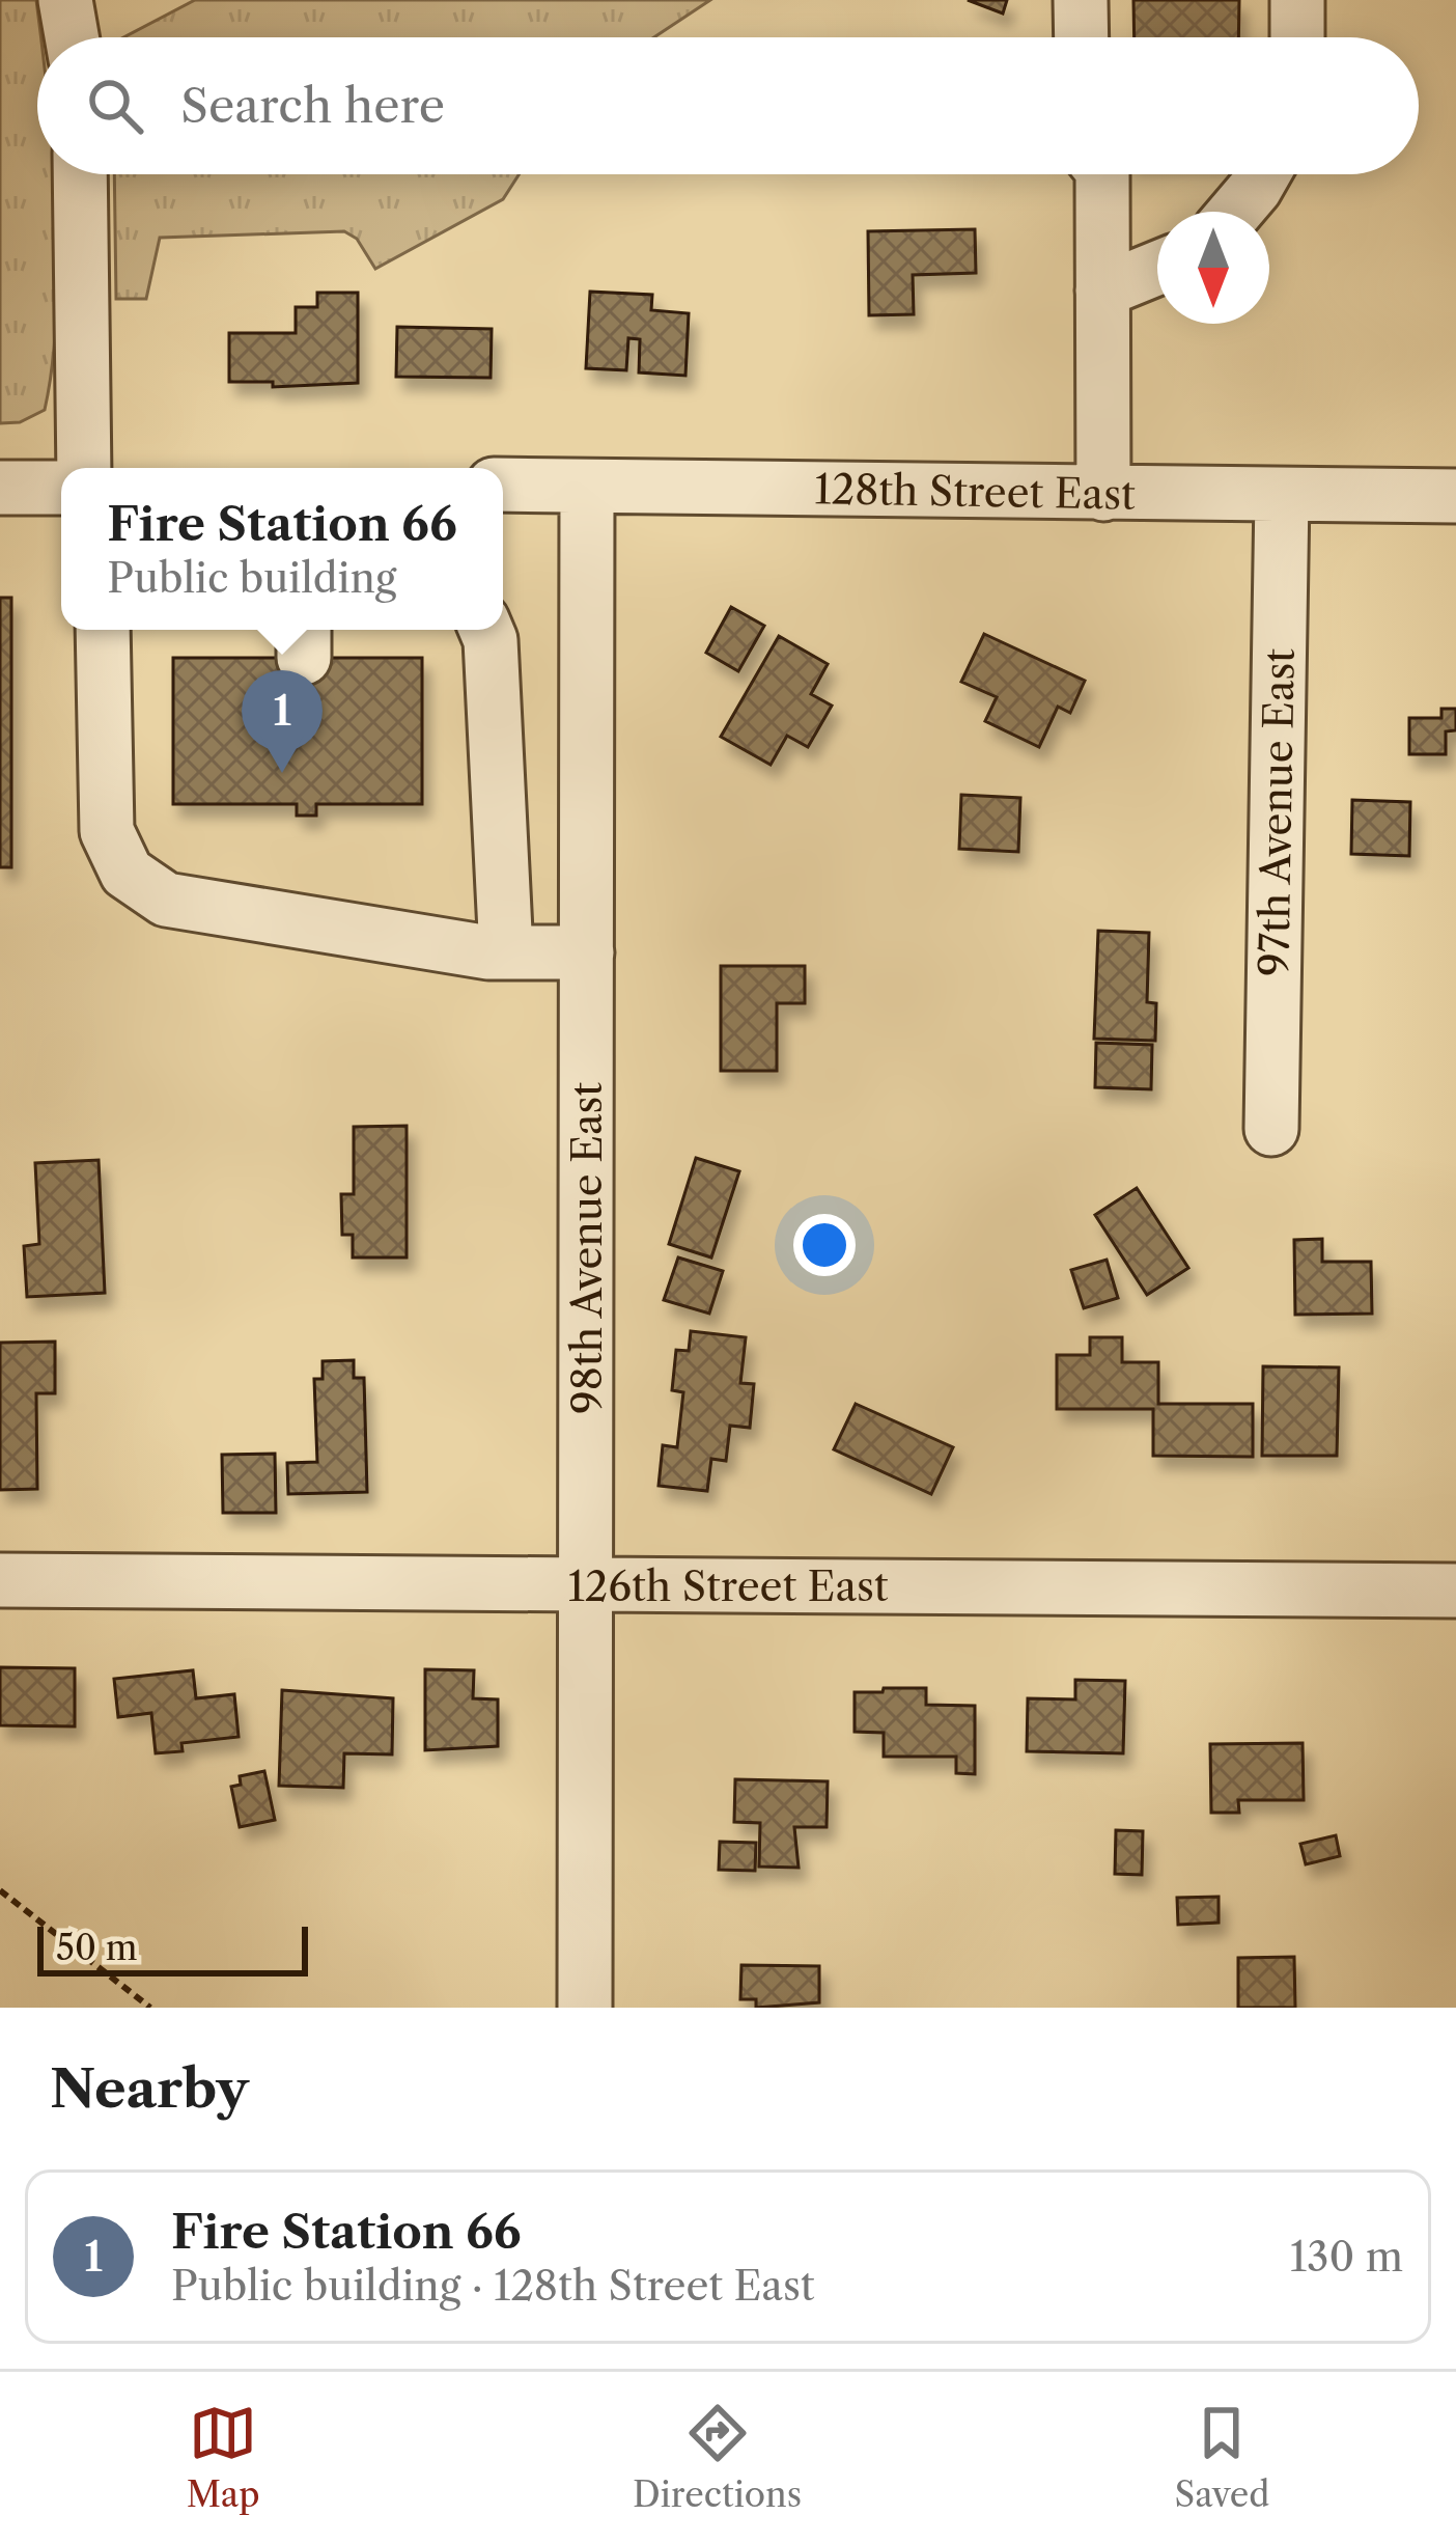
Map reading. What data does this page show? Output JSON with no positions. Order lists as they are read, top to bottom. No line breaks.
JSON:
{"streets":{"street":["128th Street East","97th Avenue East","98th Avenue East","126th Street East"]},"crossings":[["128th Street East","97th Avenue East"],["128th Street East","98th Avenue East"],["98th Avenue East","126th Street East"]],"scale_bar":"50 m","north":"bottom","page":{"search":"Search here","popup":["Fire Station 66","Public building"],"pins":"1","scale":"50 m","heading":"Nearby","list":[{"mark":"1","name":"Fire Station 66","note":"Public building · 128th Street East","value":"130 m"}],"nav":["Map","Directions","Saved"]}}
